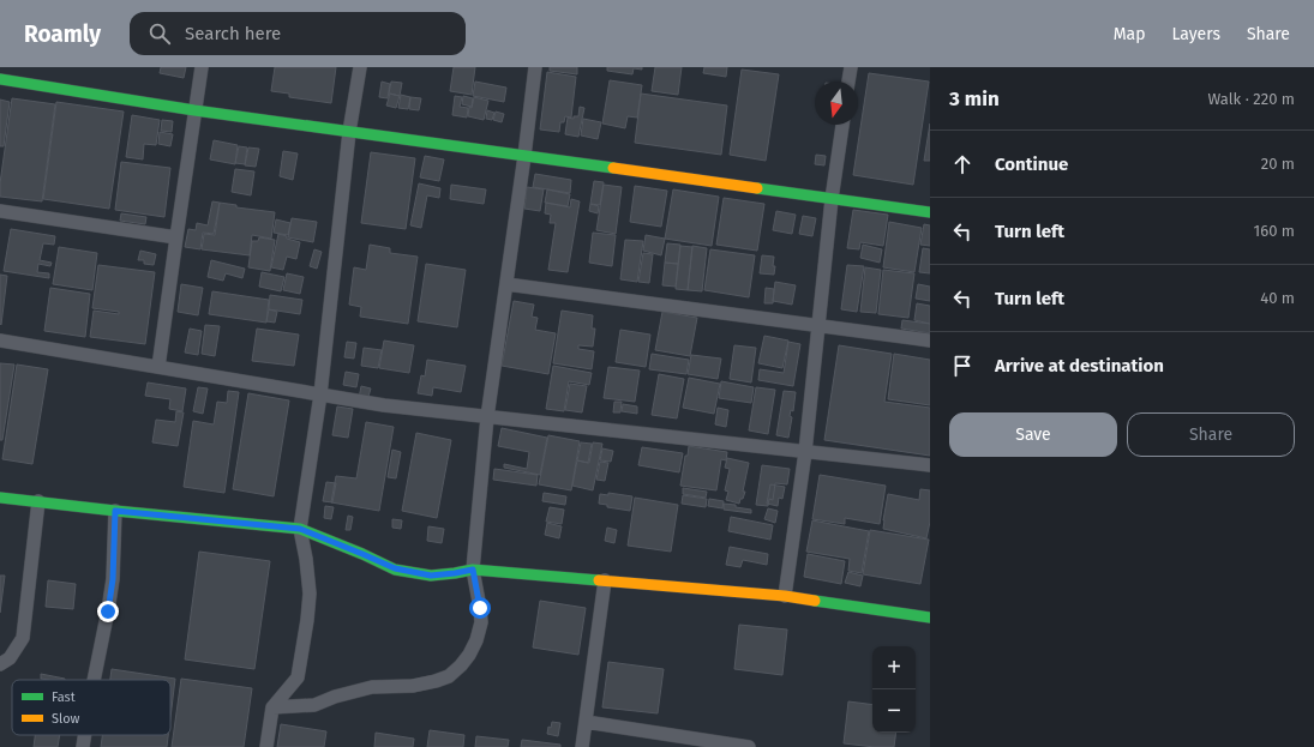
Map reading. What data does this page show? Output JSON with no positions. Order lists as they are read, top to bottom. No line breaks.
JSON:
{"legend":["Fast","Slow"],"north":"bottom","page":{"header":"Roamly","search":"Search here","nav":["Map","Layers","Share"],"heading":["3 min","Walk · 220 m"],"list":[["Continue","20 m"],["Turn left","160 m"],["Turn left","40 m"],"Arrive at destination"],"buttons":["Save","Share"],"map_buttons":["+","−"]}}
